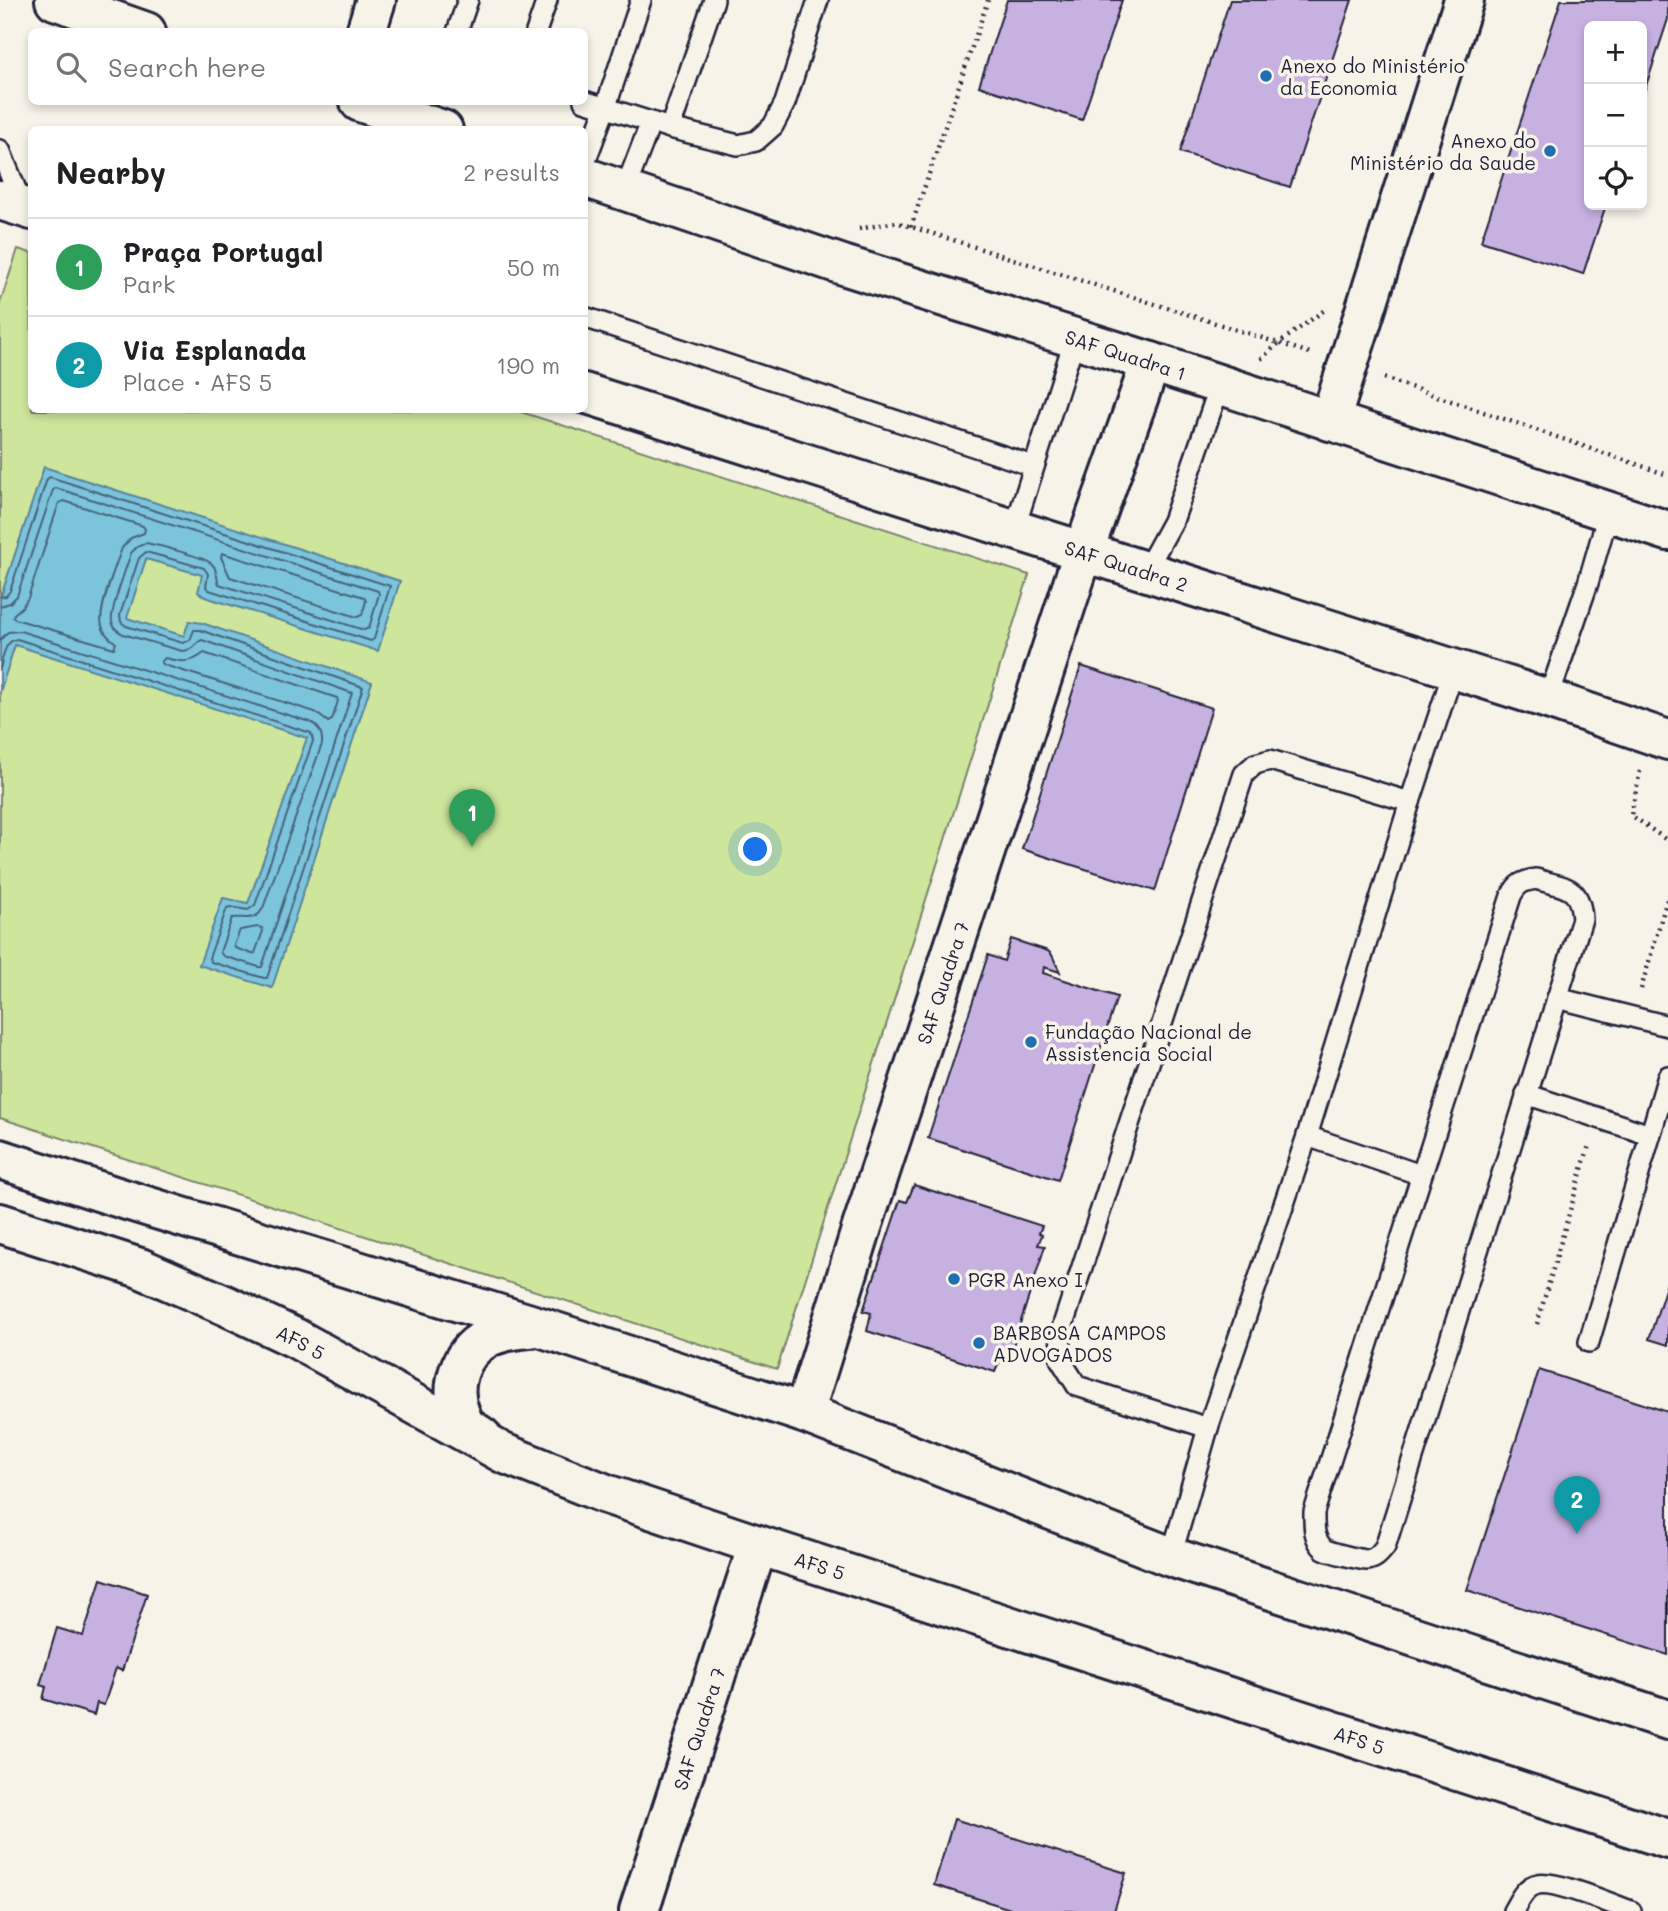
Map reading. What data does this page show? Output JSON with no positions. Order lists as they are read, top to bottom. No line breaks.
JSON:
{"streets":{"street":["SAF Quadra 1","SAF Quadra 2","SAF Quadra 7","AFS 5"]},"crossings":[["SAF Quadra 1","SAF Quadra 7"],["SAF Quadra 2","SAF Quadra 7"],["SAF Quadra 7","AFS 5"]],"places":["Anexo do Ministério da Economia","Anexo do Ministério da Saude","Fundação Nacional de Assistencia Social","PGR Anexo I","BARBOSA CAMPOS ADVOGADOS"],"page":{"map_buttons":["+","−"],"search":"Search here","heading":["Nearby","2 results"],"list":[{"mark":"1","name":"Praça Portugal","note":"Park","value":"50 m"},{"mark":"2","name":"Via Esplanada","note":"Place · AFS 5","value":"190 m"}],"pins":["1","2"]}}
